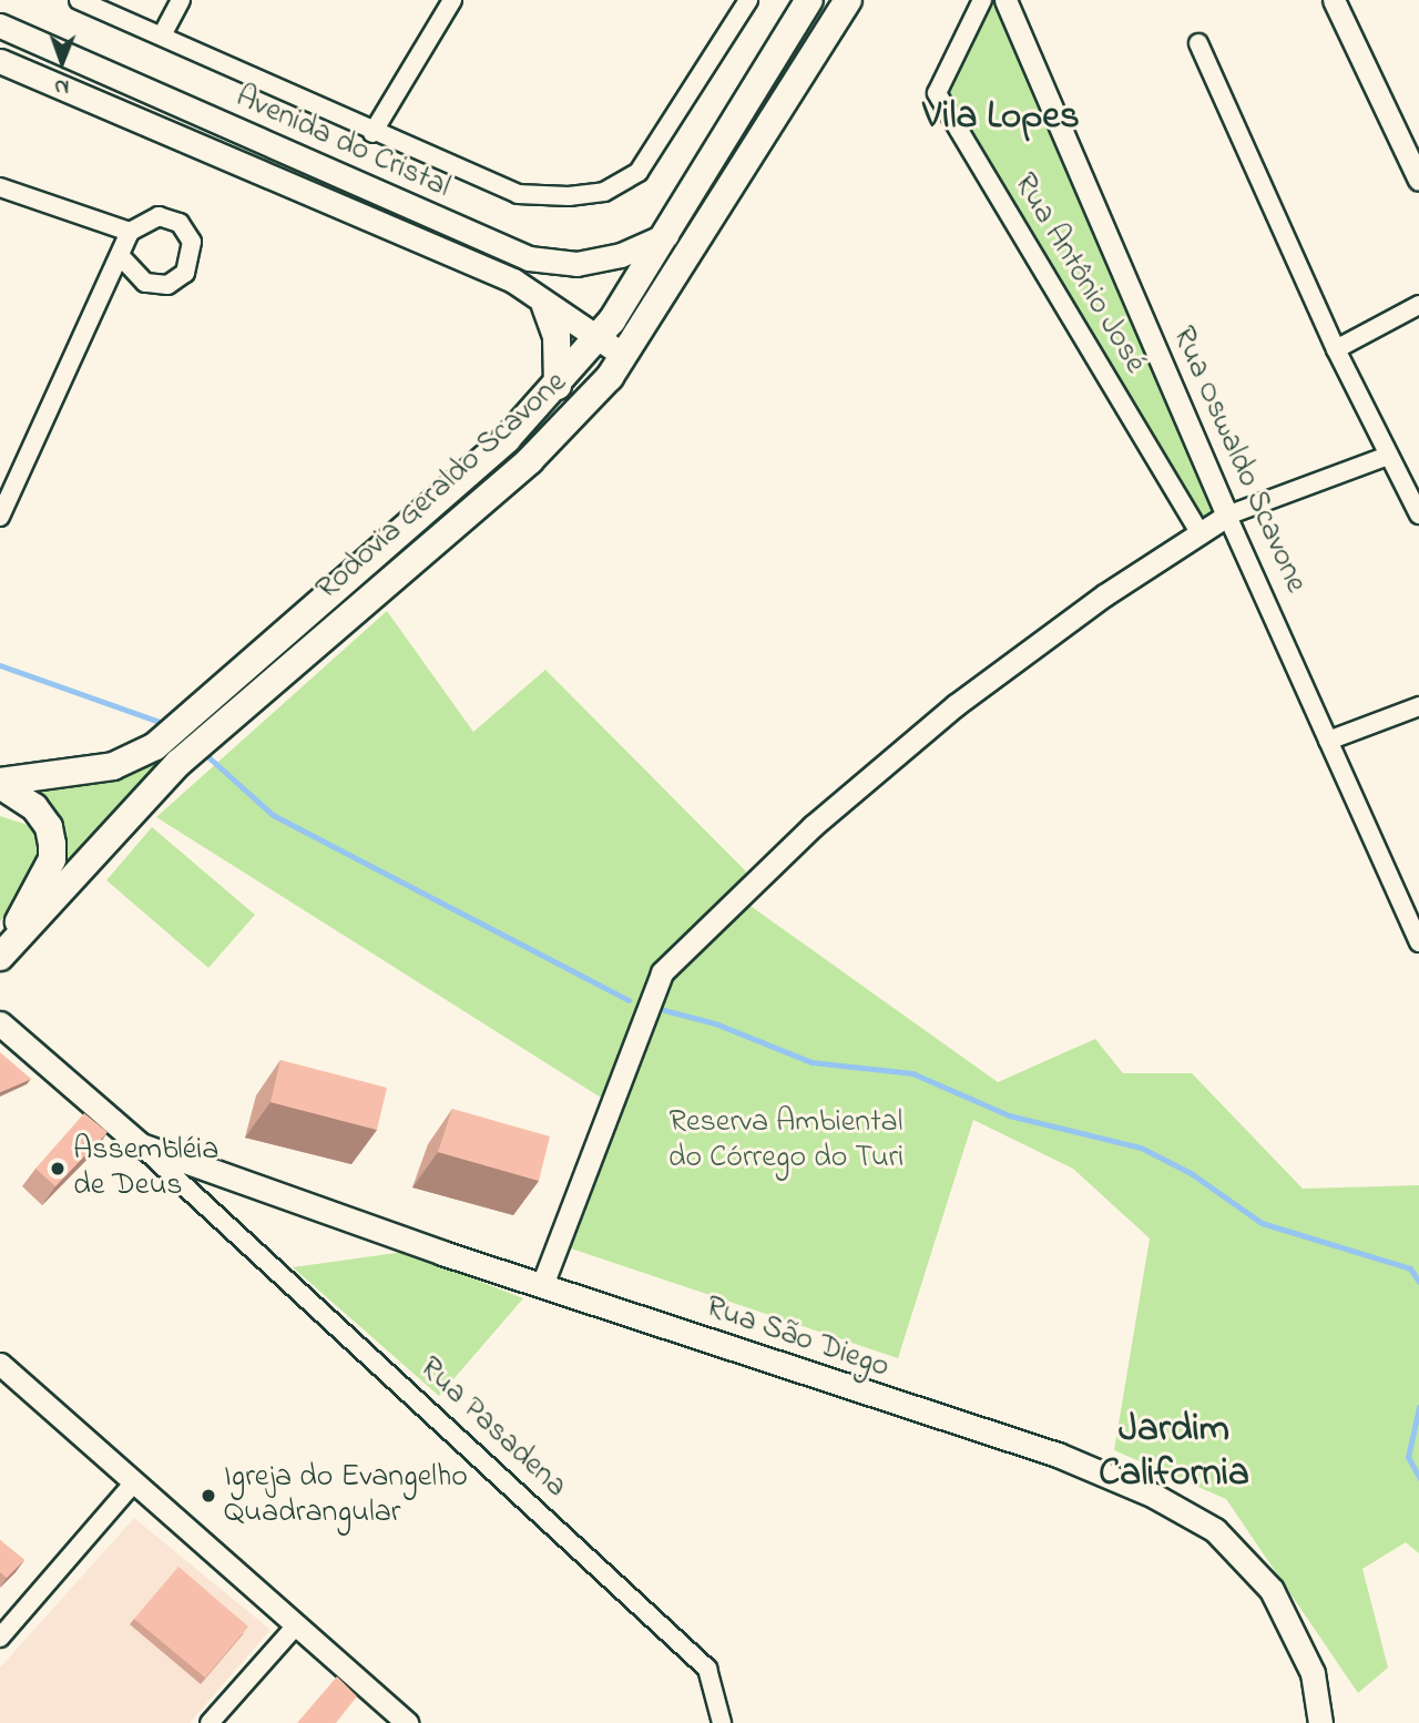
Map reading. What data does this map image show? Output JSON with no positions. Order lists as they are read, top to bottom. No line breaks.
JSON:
{"streets":{"main road":["Avenida do Cristal","Rodovia Geraldo Scavone","Rua São Diego","Rua Pasadena"],"street":["Rua Antônio José","Rua Oswaldo Scavone"]},"crossings":[["Avenida do Cristal","Rodovia Geraldo Scavone"],["Rua São Diego","Rua Pasadena"]],"districts":["Vila Lopes","Jardim California"],"parks":["Reserva Ambiental do Córrego do Turi"],"places":["Assembléia de Deus","Igreja do Evangelho Quadrangular"],"north":"bottom"}
